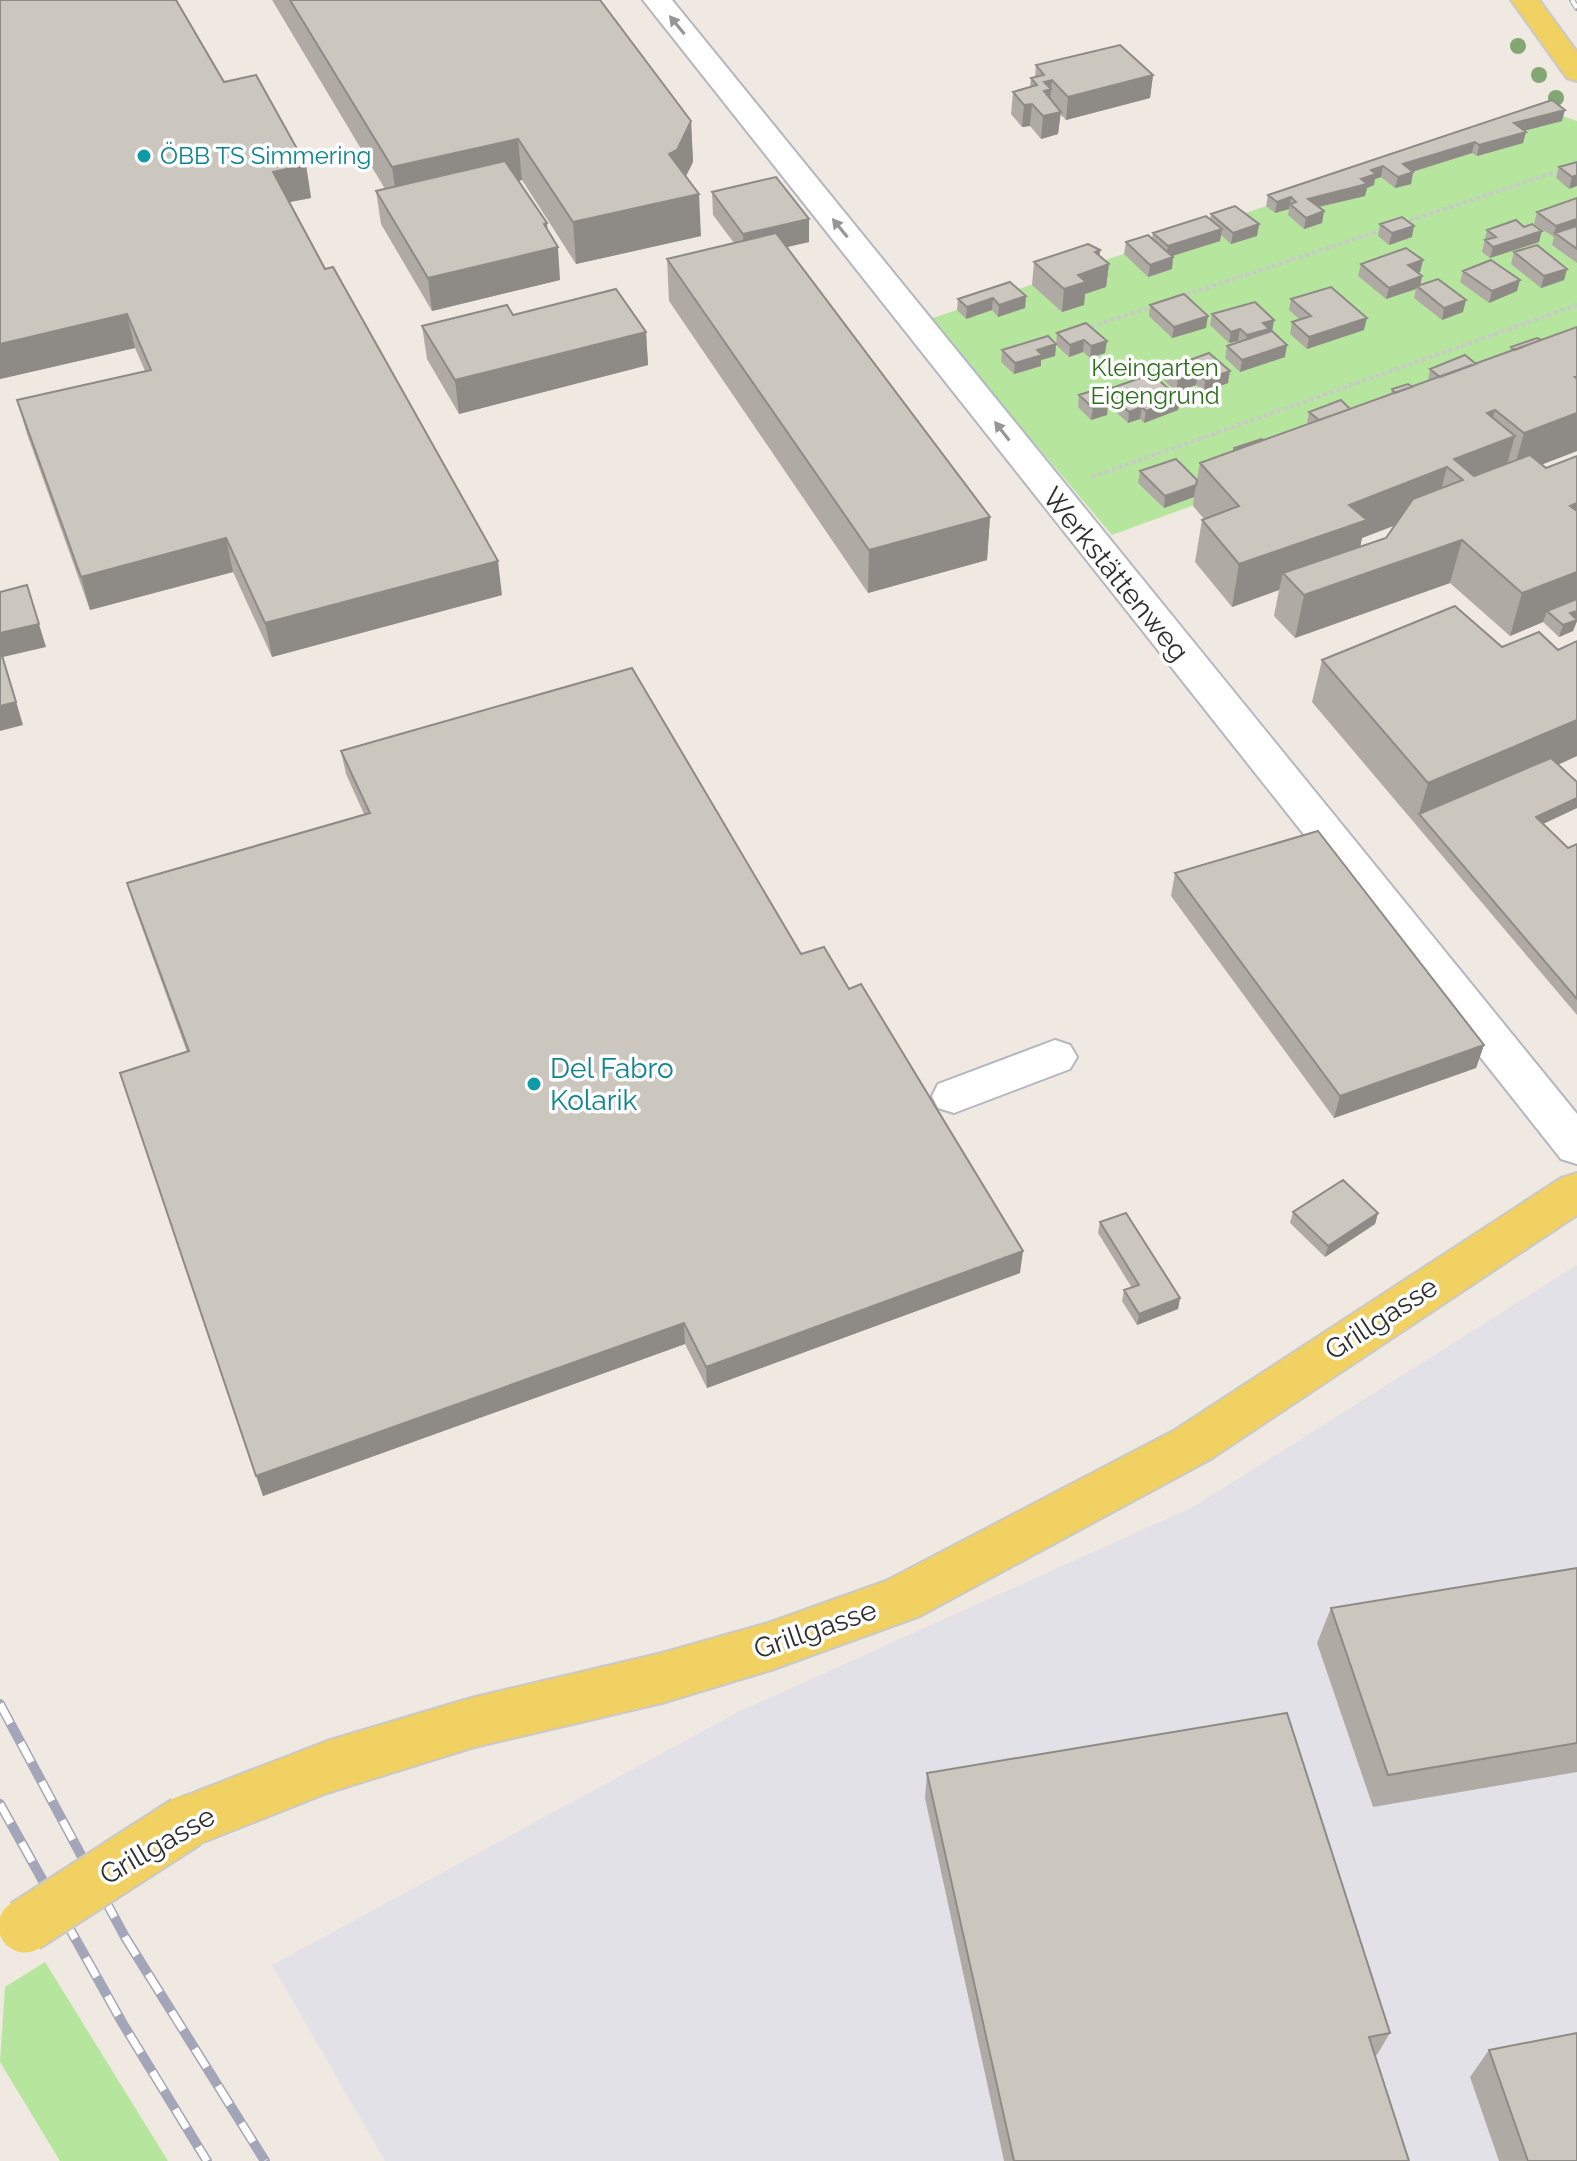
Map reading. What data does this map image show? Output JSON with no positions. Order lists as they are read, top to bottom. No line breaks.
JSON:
{"streets":{"main road":["Grillgasse"],"street":["Werkstättenweg"]},"one_way":["Werkstättenweg"],"parks":["Kleingarten Eigengrund"],"places":["ÖBB TS Simmering","Del Fabro Kolarik"]}
